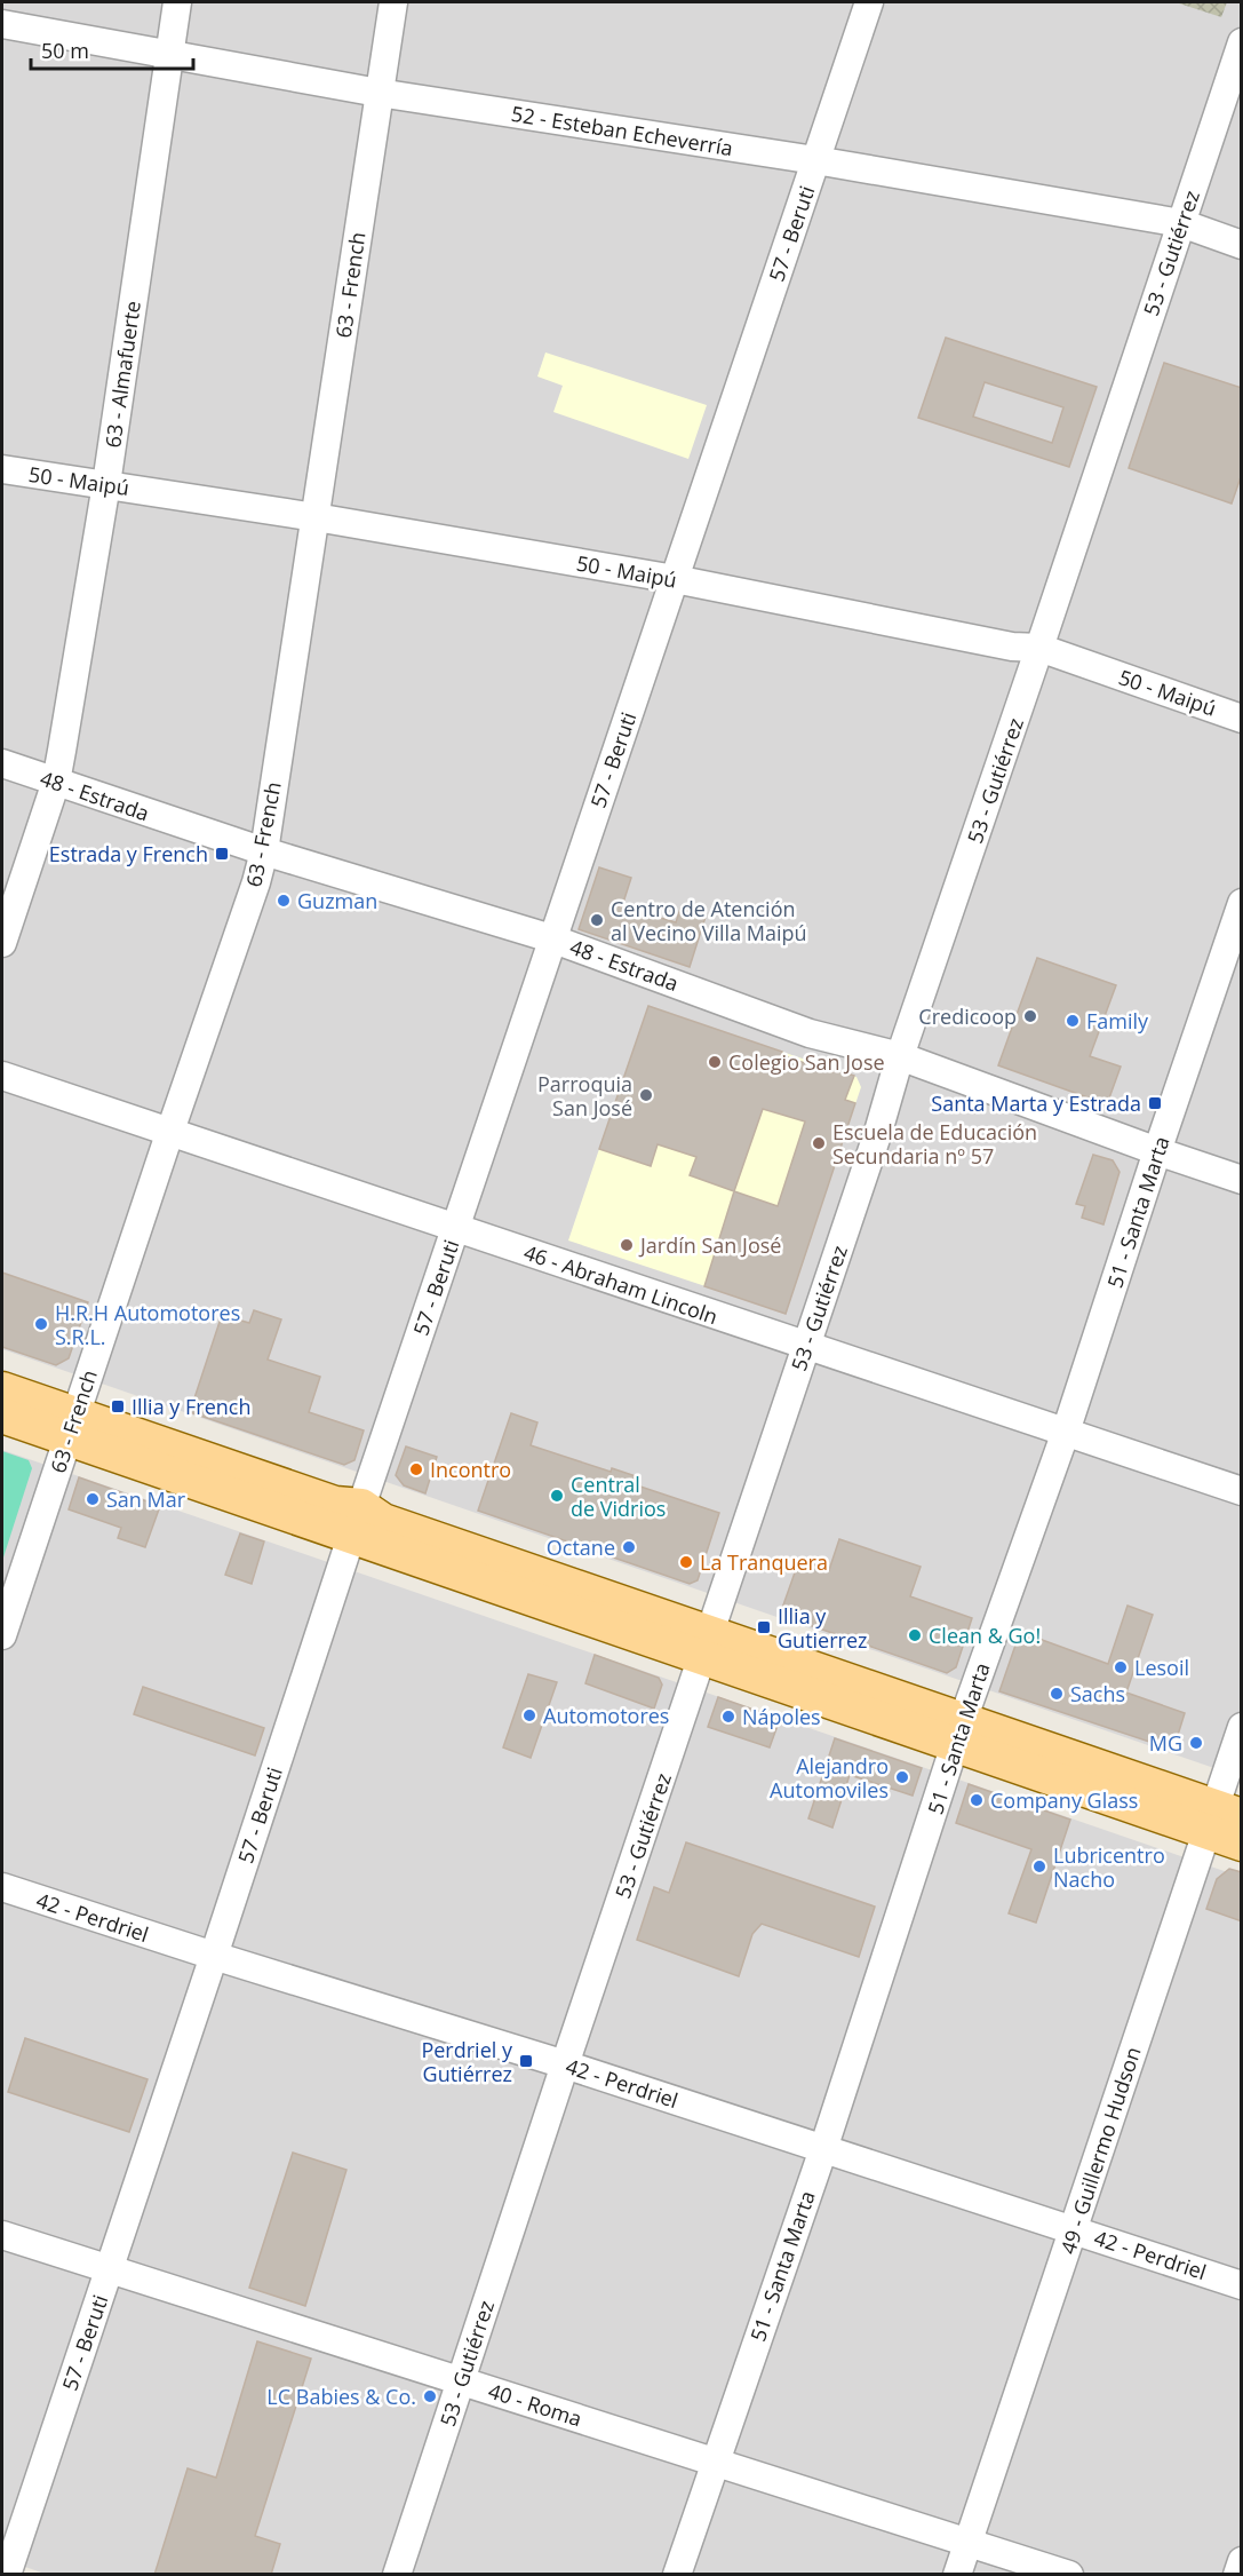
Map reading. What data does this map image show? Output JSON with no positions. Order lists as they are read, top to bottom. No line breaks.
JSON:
{"streets":{"street":["52 - Esteban Echeverría","57 - Beruti","53 - Gutiérrez","63 - French","63 - Almafuerte","50 - Maipú","48 - Estrada","51 - Santa Marta","46 - Abraham Lincoln","42 - Perdriel","49 - Guillermo Hudson","40 - Roma"]},"crossings":[["52 - Esteban Echeverría","57 - Beruti"],["52 - Esteban Echeverría","53 - Gutiérrez"],["52 - Esteban Echeverría","63 - French"],["52 - Esteban Echeverría","63 - Almafuerte"],["57 - Beruti","50 - Maipú"],["57 - Beruti","48 - Estrada"],["57 - Beruti","46 - Abraham Lincoln"],["57 - Beruti","42 - Perdriel"],["57 - Beruti","40 - Roma"],["53 - Gutiérrez","50 - Maipú"],["53 - Gutiérrez","48 - Estrada"],["53 - Gutiérrez","46 - Abraham Lincoln"],["53 - Gutiérrez","42 - Perdriel"],["53 - Gutiérrez","40 - Roma"],["63 - French","50 - Maipú"],["63 - French","48 - Estrada"],["63 - French","46 - Abraham Lincoln"],["63 - Almafuerte","50 - Maipú"],["63 - Almafuerte","48 - Estrada"],["48 - Estrada","51 - Santa Marta"],["51 - Santa Marta","46 - Abraham Lincoln"],["51 - Santa Marta","42 - Perdriel"],["51 - Santa Marta","40 - Roma"],["42 - Perdriel","49 - Guillermo Hudson"],["49 - Guillermo Hudson","40 - Roma"]],"places":{"transit":["Estrada y French","Santa Marta y Estrada","Illia y French","Illia y Gutierrez","Perdriel y Gutiérrez"],"other":["Guzman","Centro de Atención al Vecino Villa Maipú","Credicoop","Family","Colegio San Jose","Parroquia San José","Escuela de Educación Secundaria nº 57","Jardín San José","H.R.H Automotores S.R.L.","Incontro","Central de Vidrios","San Mar","Octane","La Tranquera","Clean & Go!","Lesoil","Sachs","Automotores","Nápoles","MG","Alejandro Automoviles","Company Glass","Lubricentro Nacho","LC Babies & Co."]},"scale_bar":"50 m"}
